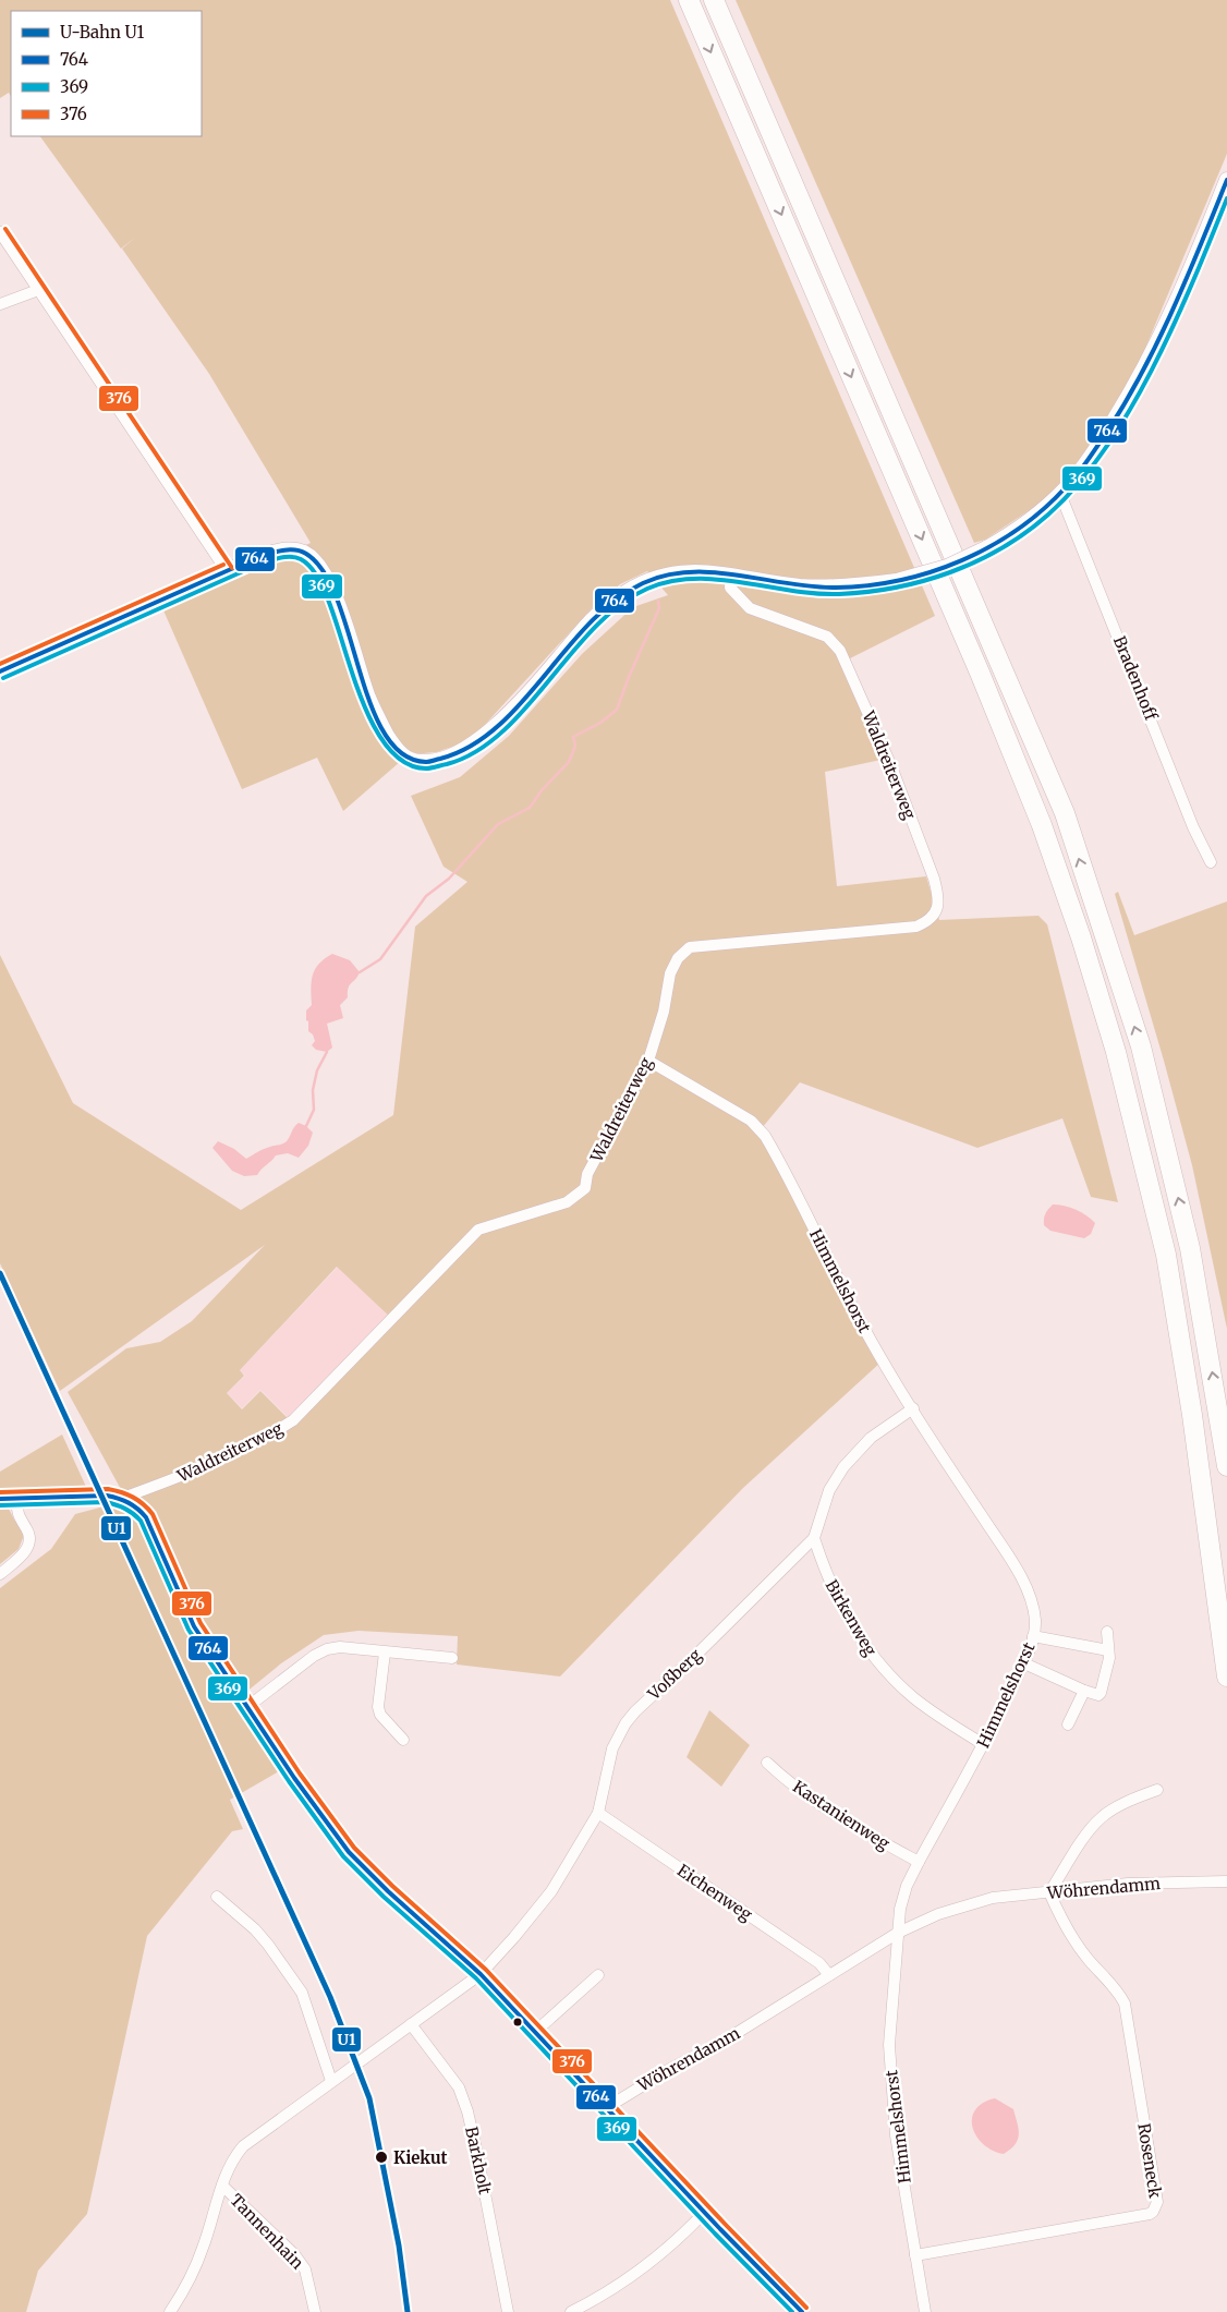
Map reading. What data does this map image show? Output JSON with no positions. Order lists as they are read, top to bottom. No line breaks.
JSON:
{"streets":{"street":["Bradenhoff","Waldreiterweg","Himmelshorst","Birkenweg","Voßberg","Kastanienweg","Wöhrendamm","Eichenweg","Barkholt","Roseneck","Tannenhain"]},"crossings":[["Waldreiterweg","Himmelshorst"],["Himmelshorst","Birkenweg"],["Himmelshorst","Voßberg"],["Himmelshorst","Kastanienweg"],["Himmelshorst","Wöhrendamm"],["Himmelshorst","Roseneck"],["Birkenweg","Voßberg"],["Voßberg","Eichenweg"],["Voßberg","Barkholt"],["Voßberg","Tannenhain"],["Wöhrendamm","Eichenweg"],["Wöhrendamm","Roseneck"]],"places":["Kiekut"],"lines":["transit line 764","transit line 369","transit line 376","metro line U1"],"legend":["U-Bahn U1","764","369","376"]}
